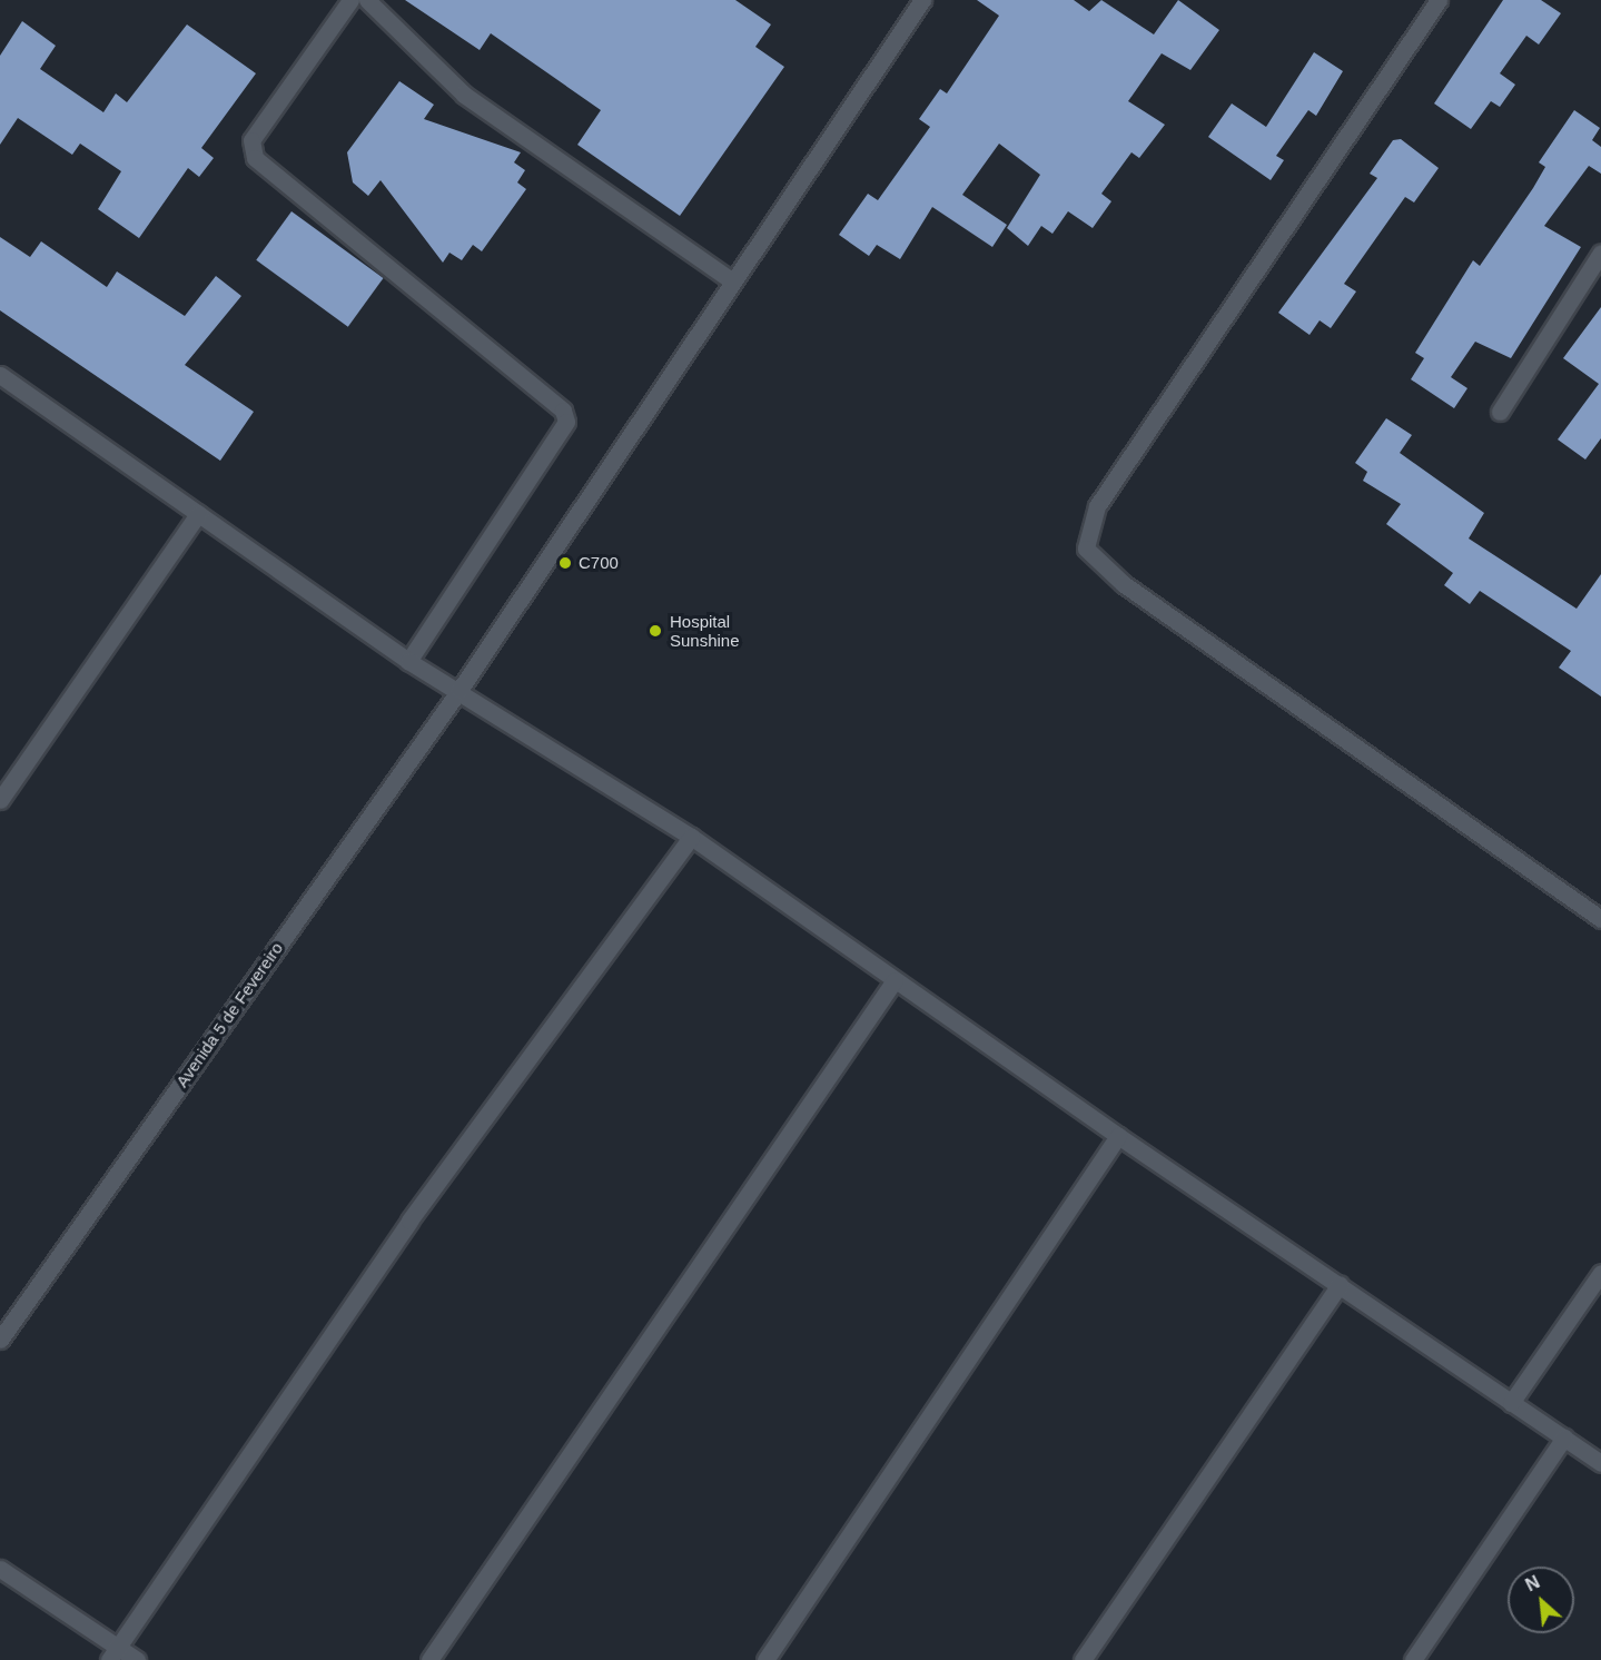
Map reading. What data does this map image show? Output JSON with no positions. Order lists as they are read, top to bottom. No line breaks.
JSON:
{"streets":{"street":["Avenida 5 de Fevereiro"]},"places":["C700","Hospital Sunshine"],"north":"top left"}
